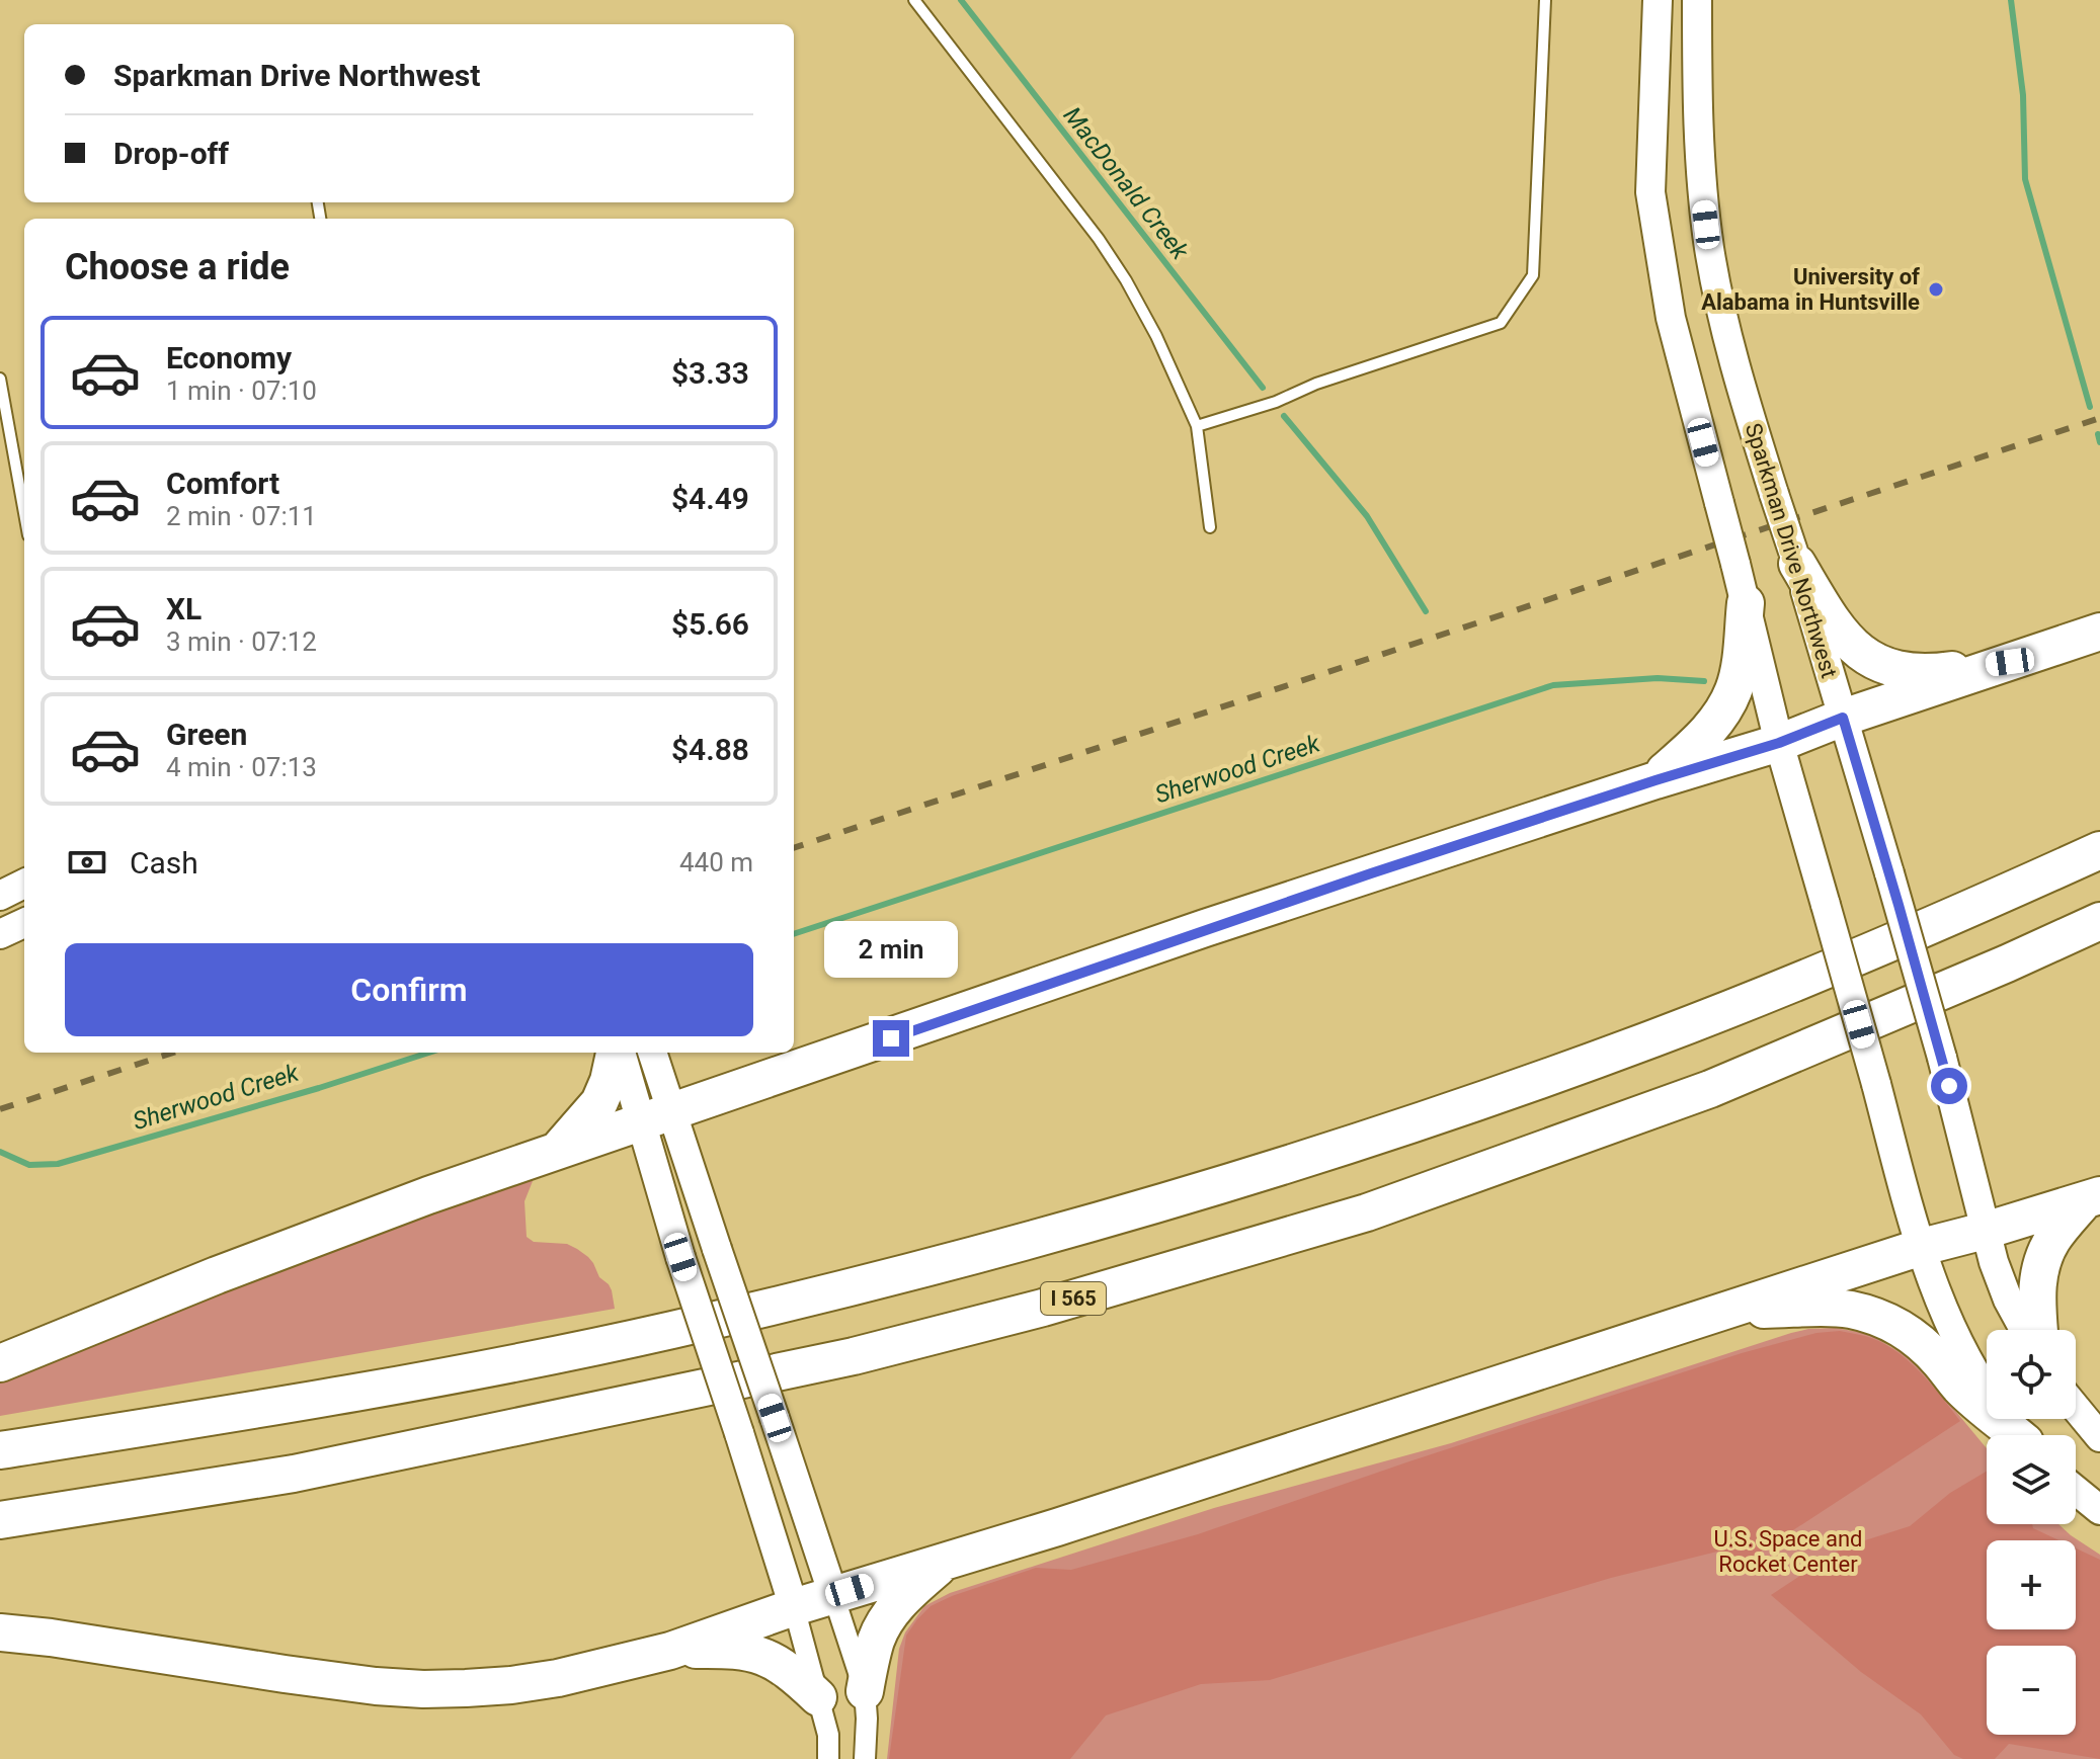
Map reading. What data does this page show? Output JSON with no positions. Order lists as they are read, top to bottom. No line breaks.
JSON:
{"streets":{"highway":["I 565"],"main road":["Sparkman Drive Northwest"]},"water":["MacDonald Creek","Sherwood Creek"],"parks":["U.S. Space and Rocket Center"],"places":["University of Alabama in Huntsville"],"page":{"banner":["Sparkman Drive Northwest","Drop-off"],"heading":"Choose a ride","list":[{"name":"Economy","note":"1 min · 07:10","value":"$3.33"},{"name":"Comfort","note":"2 min · 07:11","value":"$4.49"},{"name":"XL","note":"3 min · 07:12","value":"$5.66"},{"name":"Green","note":"4 min · 07:13","value":"$4.88"}],"pay":["Cash","440 m"],"bubble":"2 min","buttons":"Confirm","map_buttons":["+","−"]}}
